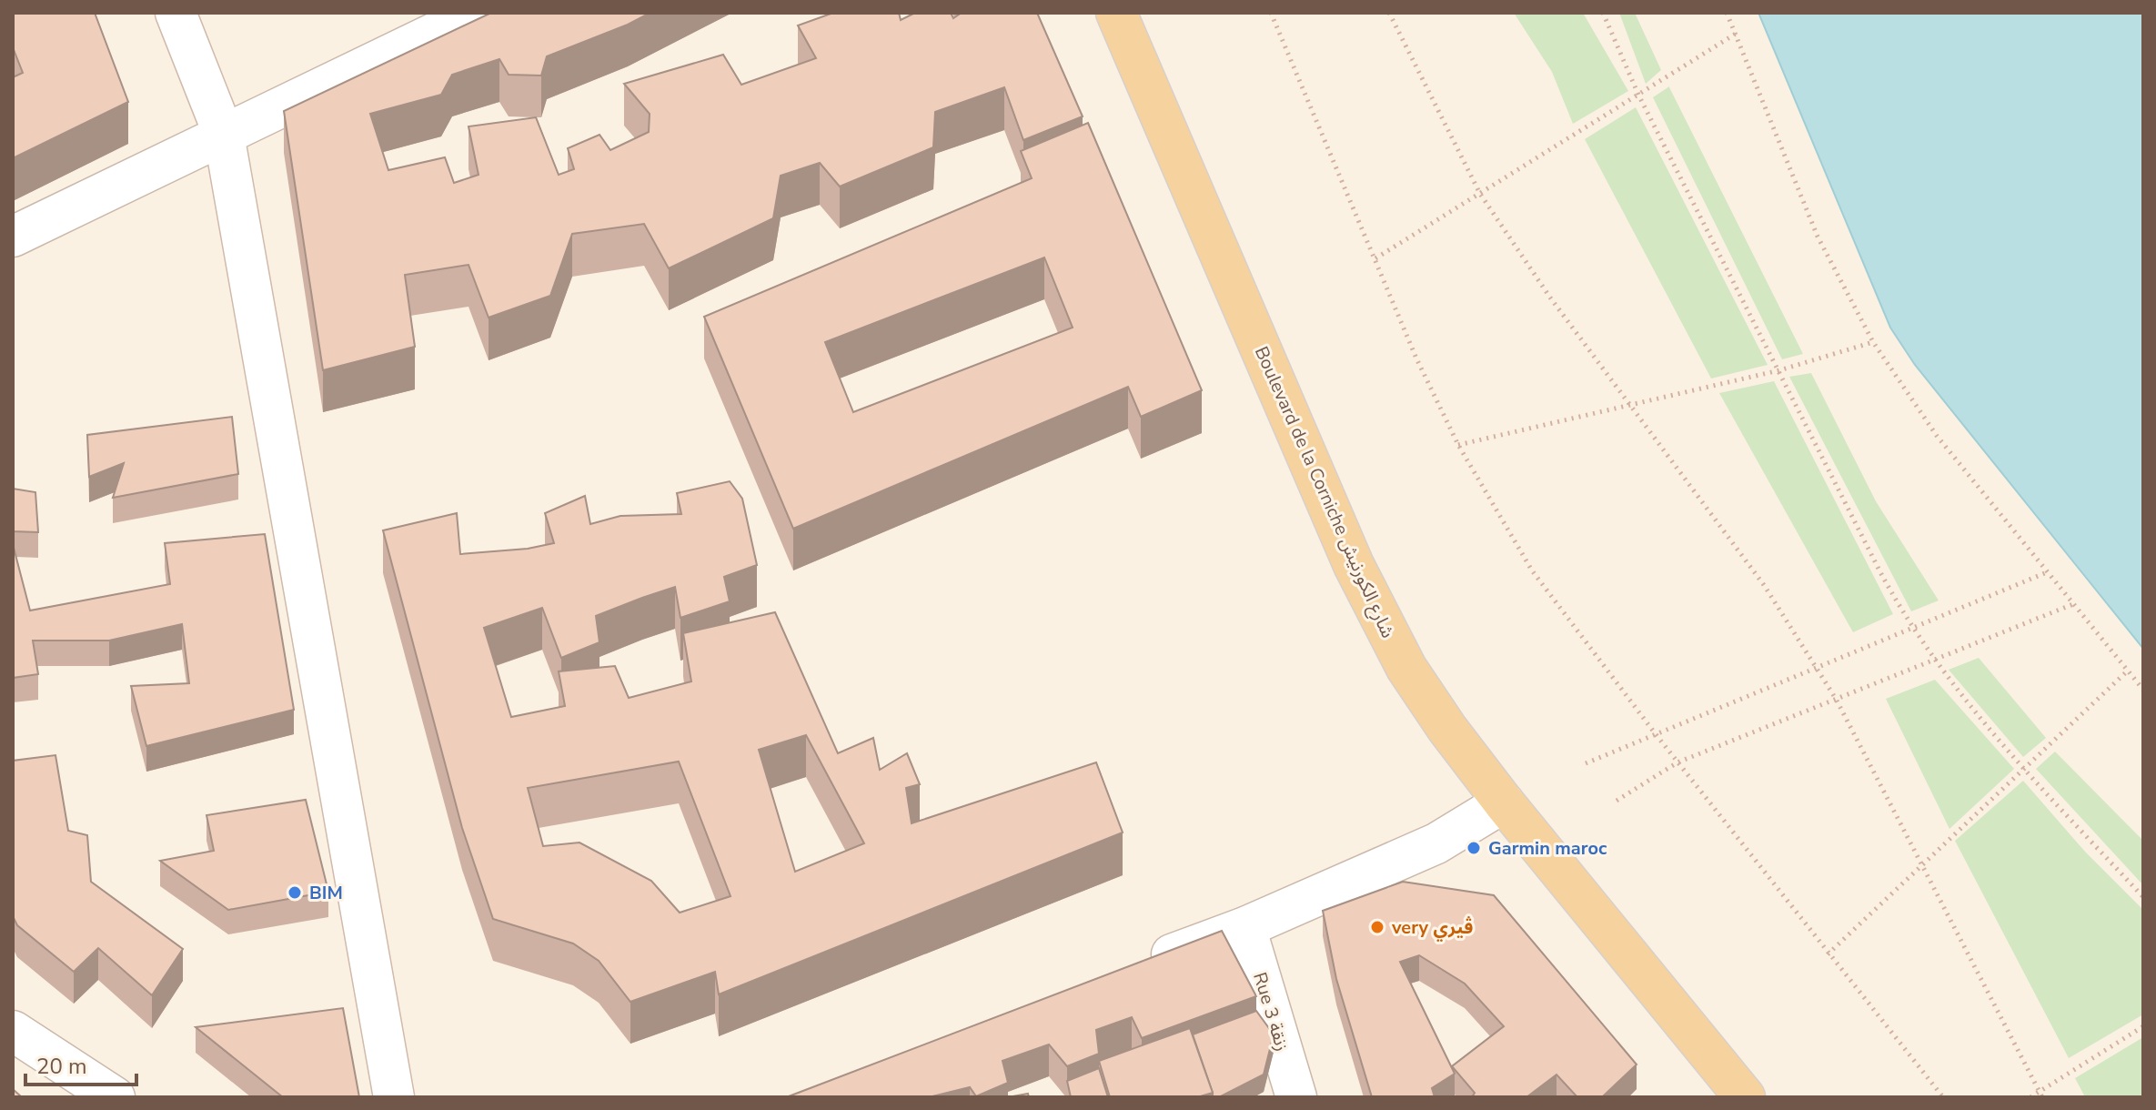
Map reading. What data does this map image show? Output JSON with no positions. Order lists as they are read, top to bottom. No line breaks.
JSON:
{"streets":{"main road":["Boulevard de la Corniche شارع الكورنيش"],"street":["Rue 3 زنقة"]},"places":["Garmin maroc","BIM","very ڤيري"],"scale_bar":"20 m"}
